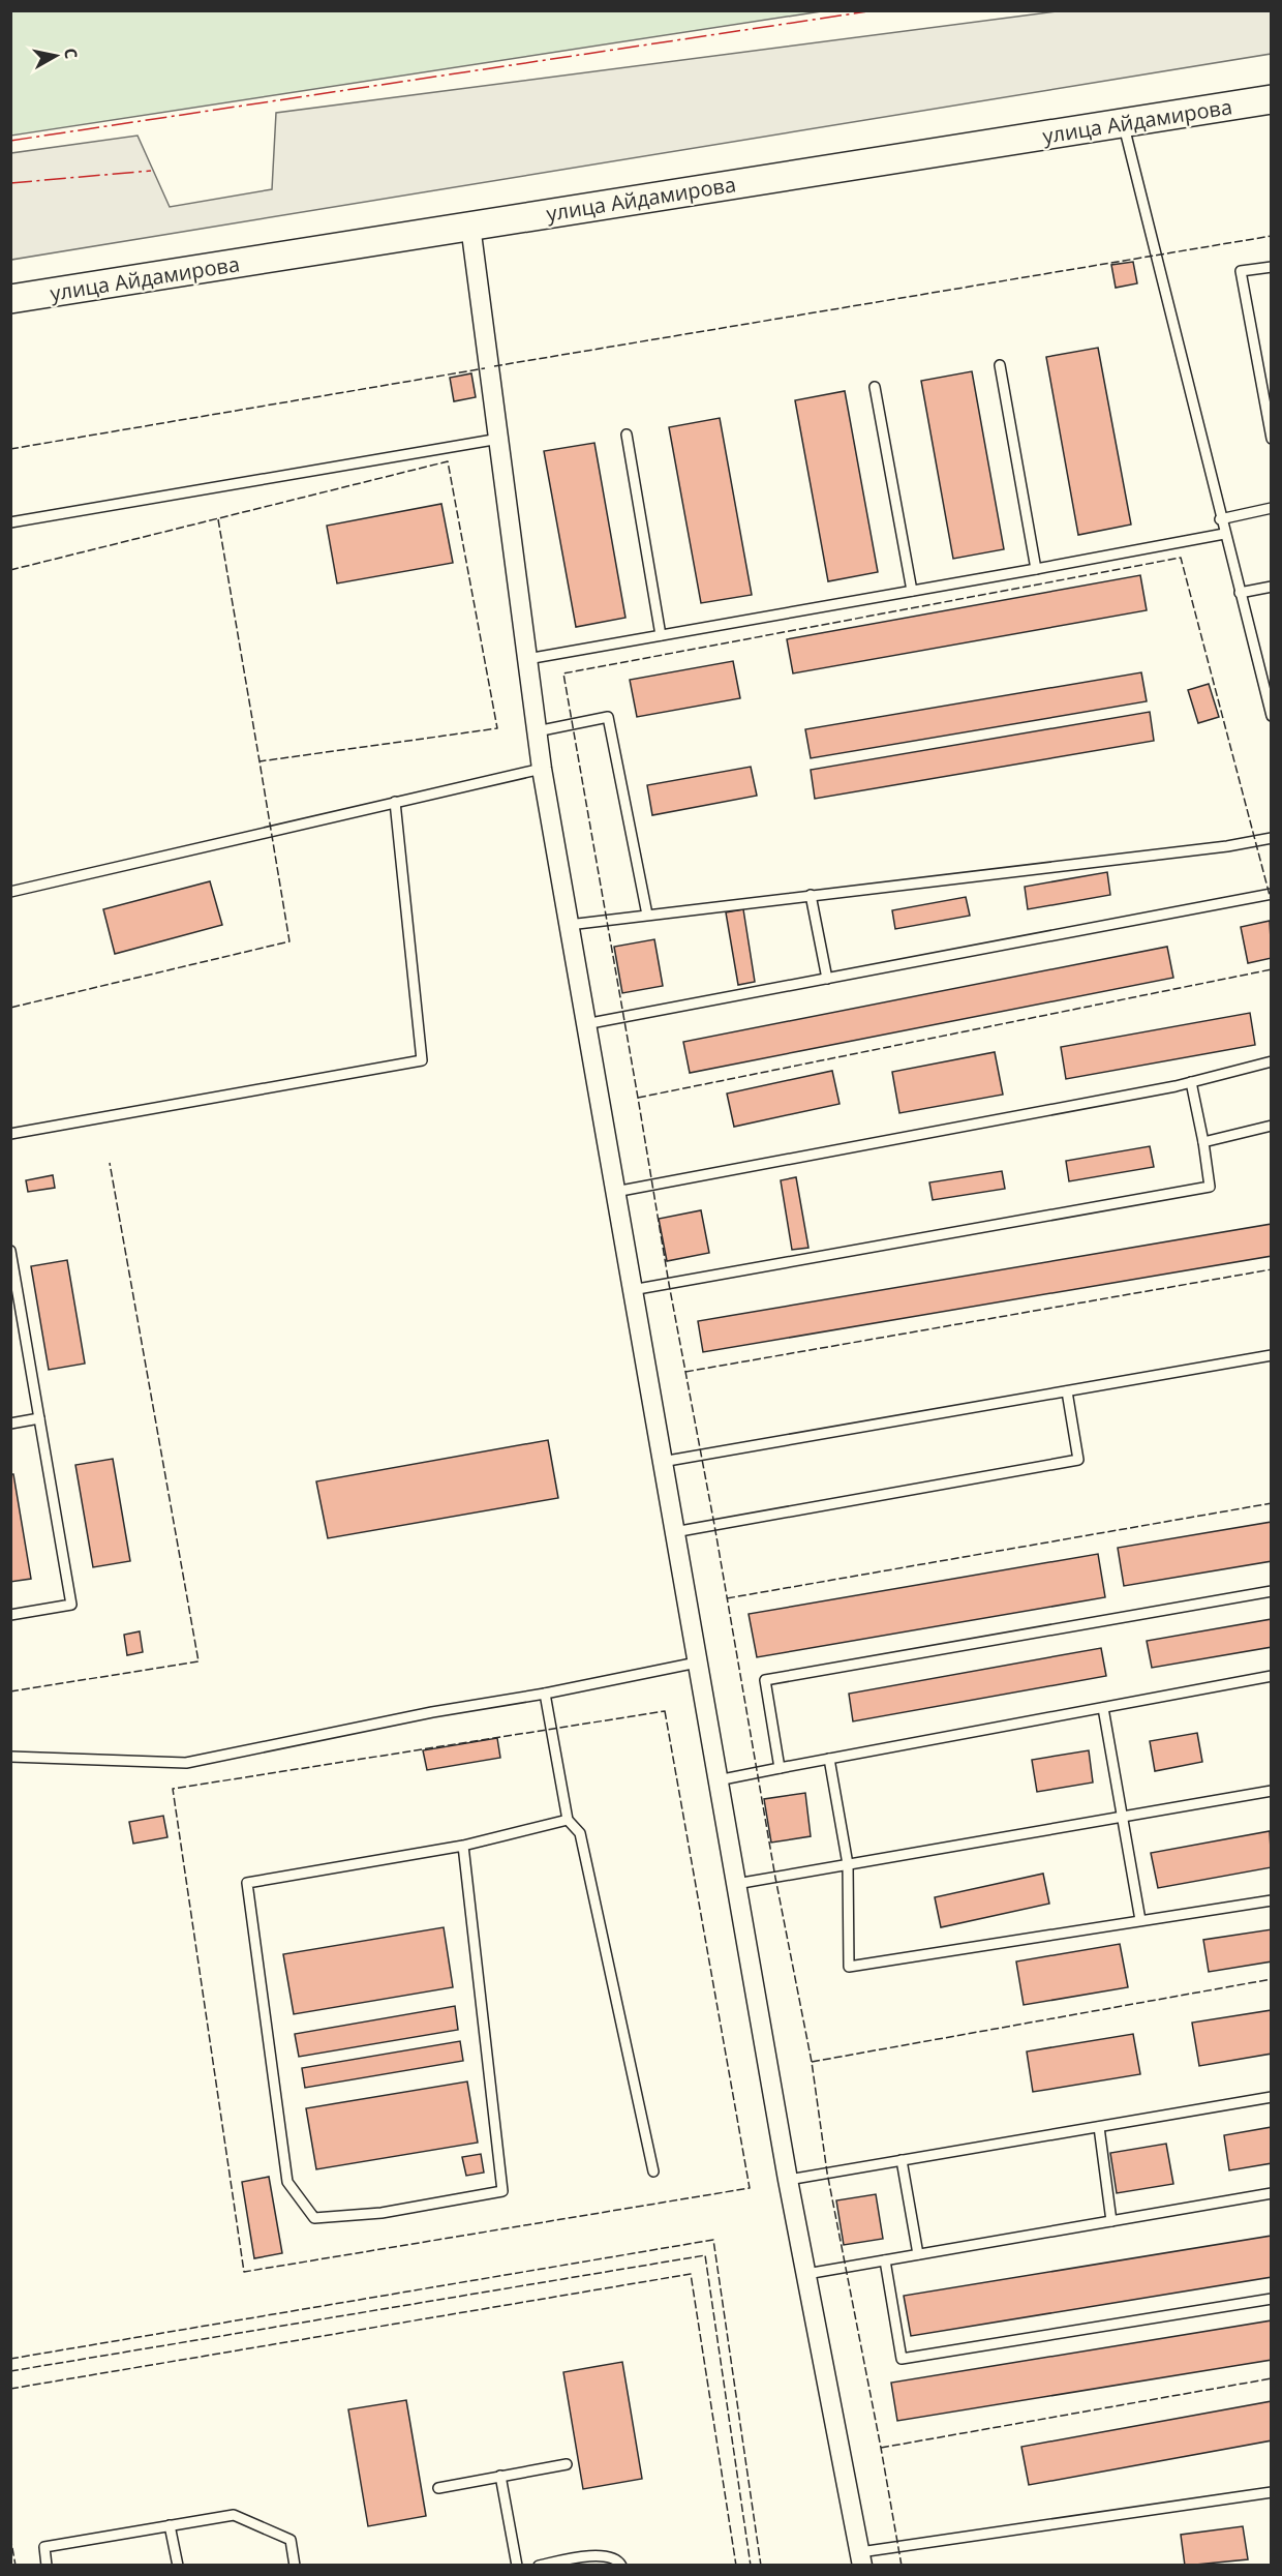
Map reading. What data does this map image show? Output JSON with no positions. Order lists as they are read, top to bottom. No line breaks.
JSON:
{"streets":{"main road":["улица Айдамирова"]},"north":"right"}
